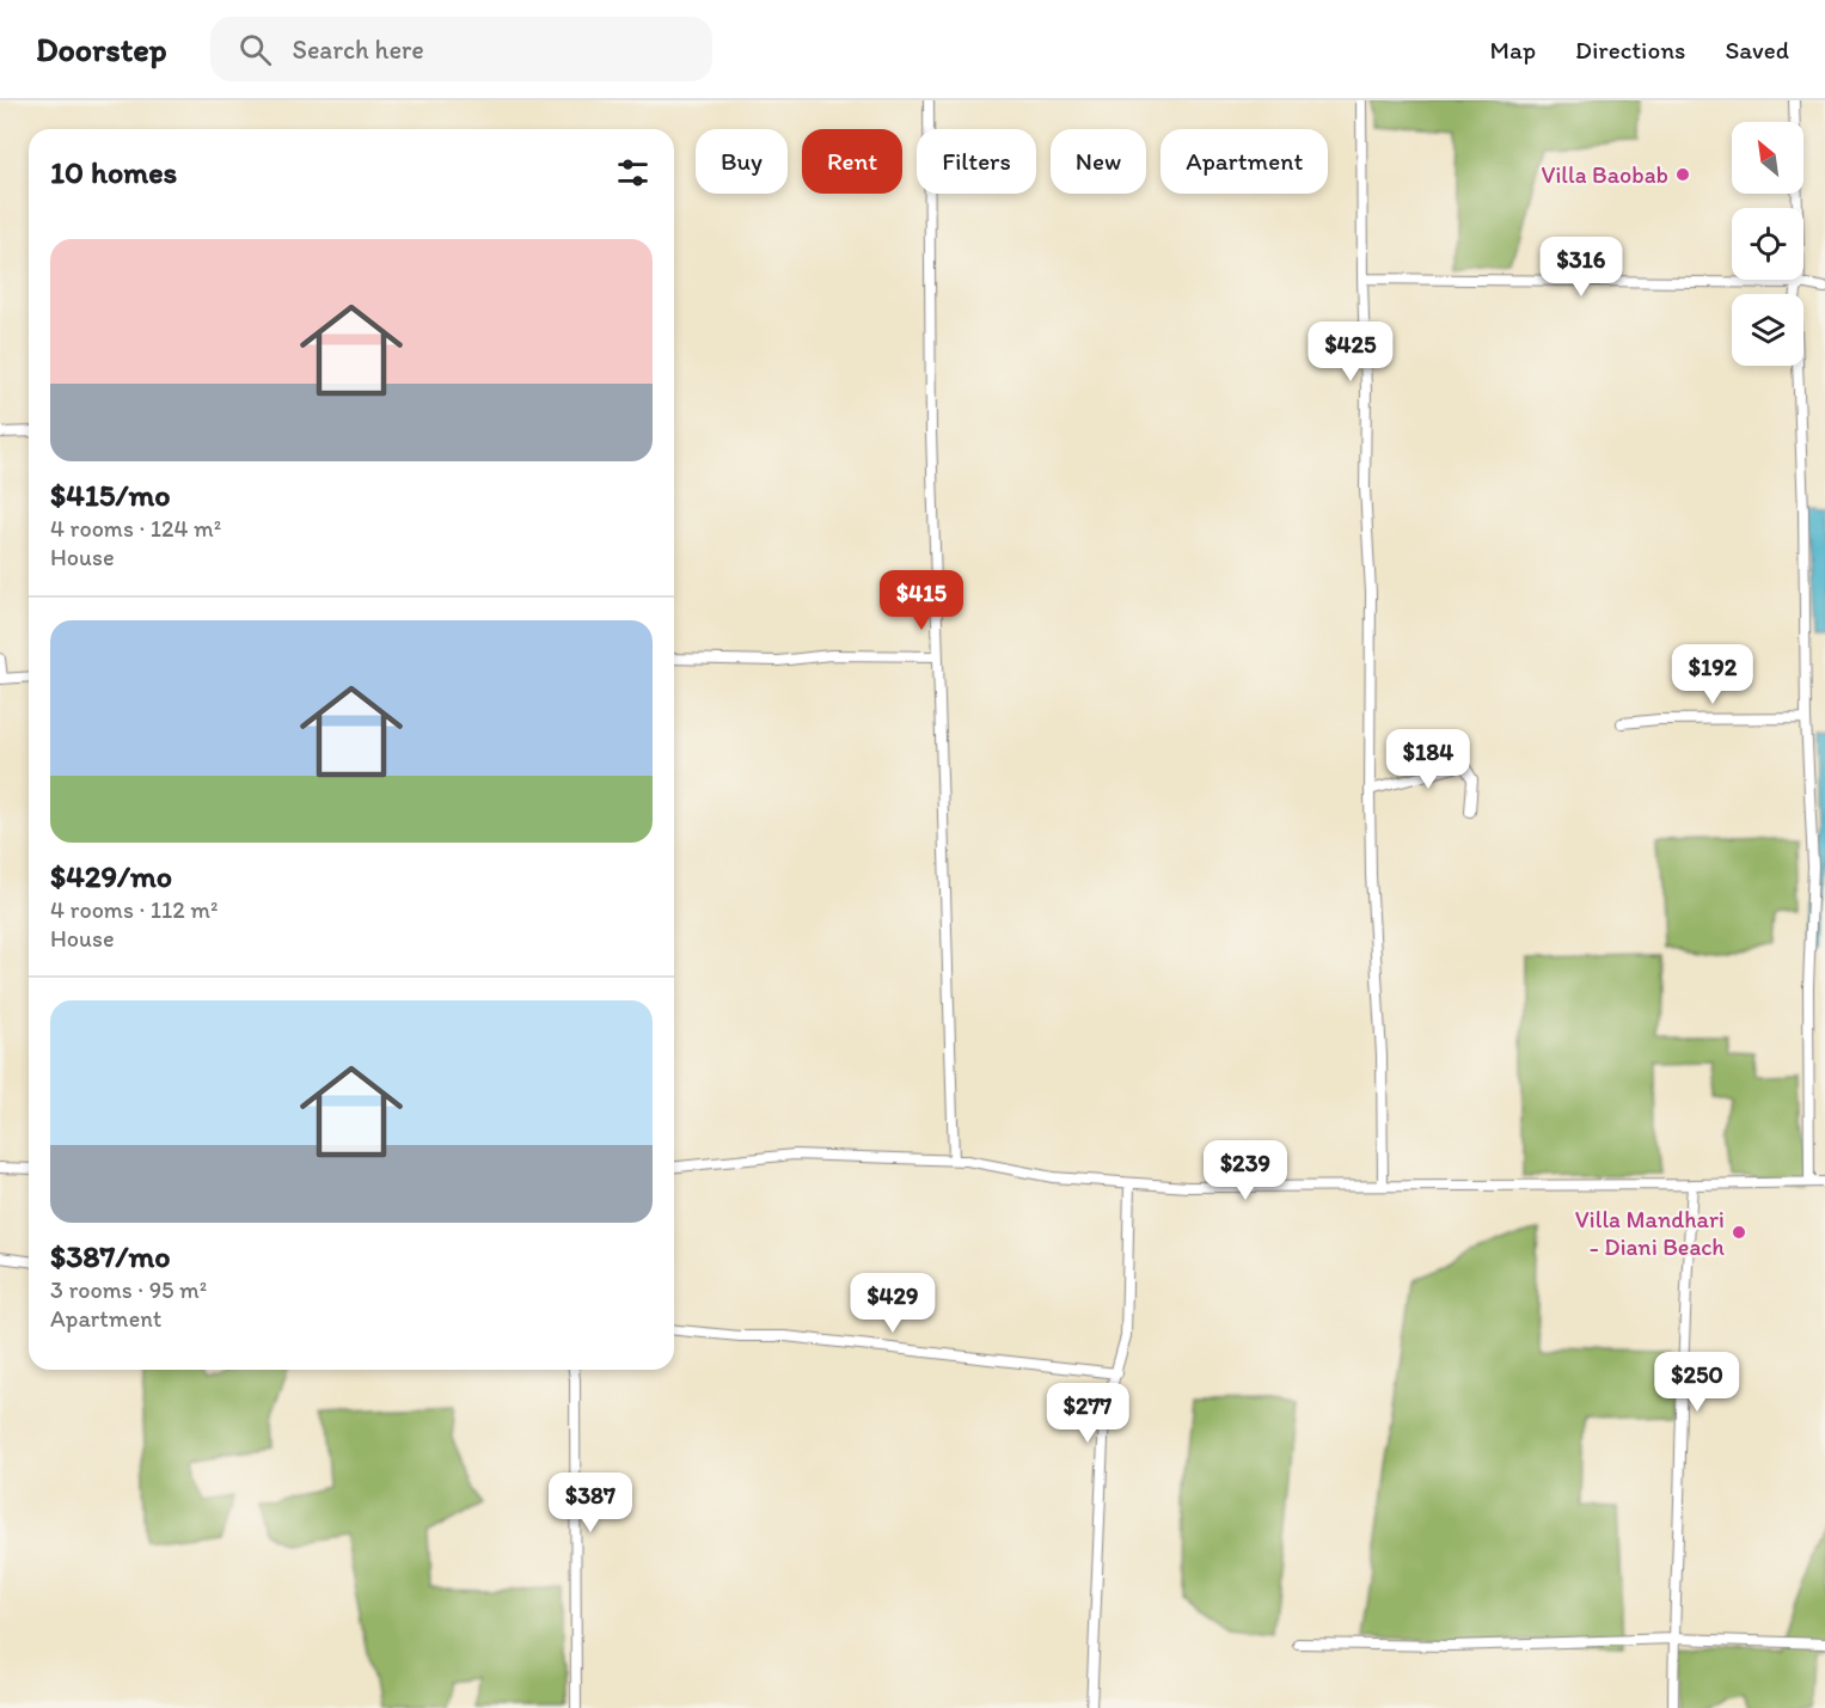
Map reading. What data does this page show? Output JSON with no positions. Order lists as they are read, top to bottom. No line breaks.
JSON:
{"places":["Villa Baobab","Villa Mandhari - Diani Beach"],"north":"top left","page":{"header":"Doorstep","search":"Search here","nav":["Map","Directions","Saved"],"chip":["Buy","Rent","Filters","New","Apartment"],"heading":"10 homes","list":[{"name":"$415/mo","note":"4 rooms · 124 m² · House"},{"name":"$429/mo","note":"4 rooms · 112 m² · House"},{"name":"$387/mo","note":"3 rooms · 95 m² · Apartment"}],"price":["$316","$425","$415","$192","$184","$239","$429","$250","$277","$387"]}}
